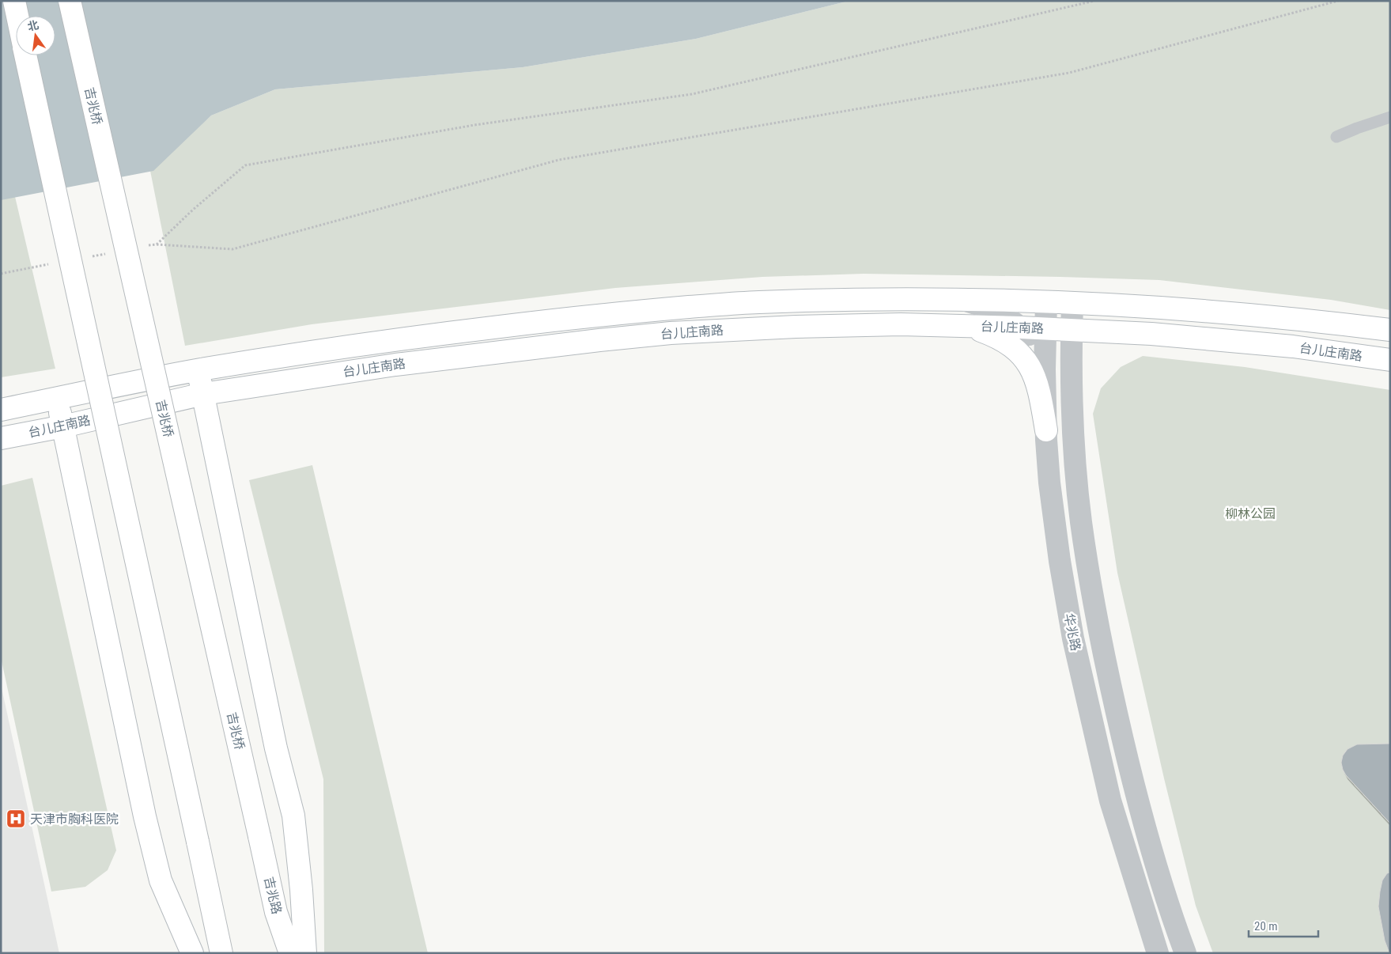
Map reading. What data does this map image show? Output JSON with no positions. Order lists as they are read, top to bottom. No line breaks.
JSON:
{"streets":{"main road":["吉兆桥","台儿庄南路","吉兆路"],"street":["华兆路"]},"crossings":[["吉兆桥","吉兆路"],["台儿庄南路","华兆路"]],"parks":["柳林公园"],"places":{"hospital":["天津市胸科医院"]},"scale_bar":"20 m","north":"top"}
